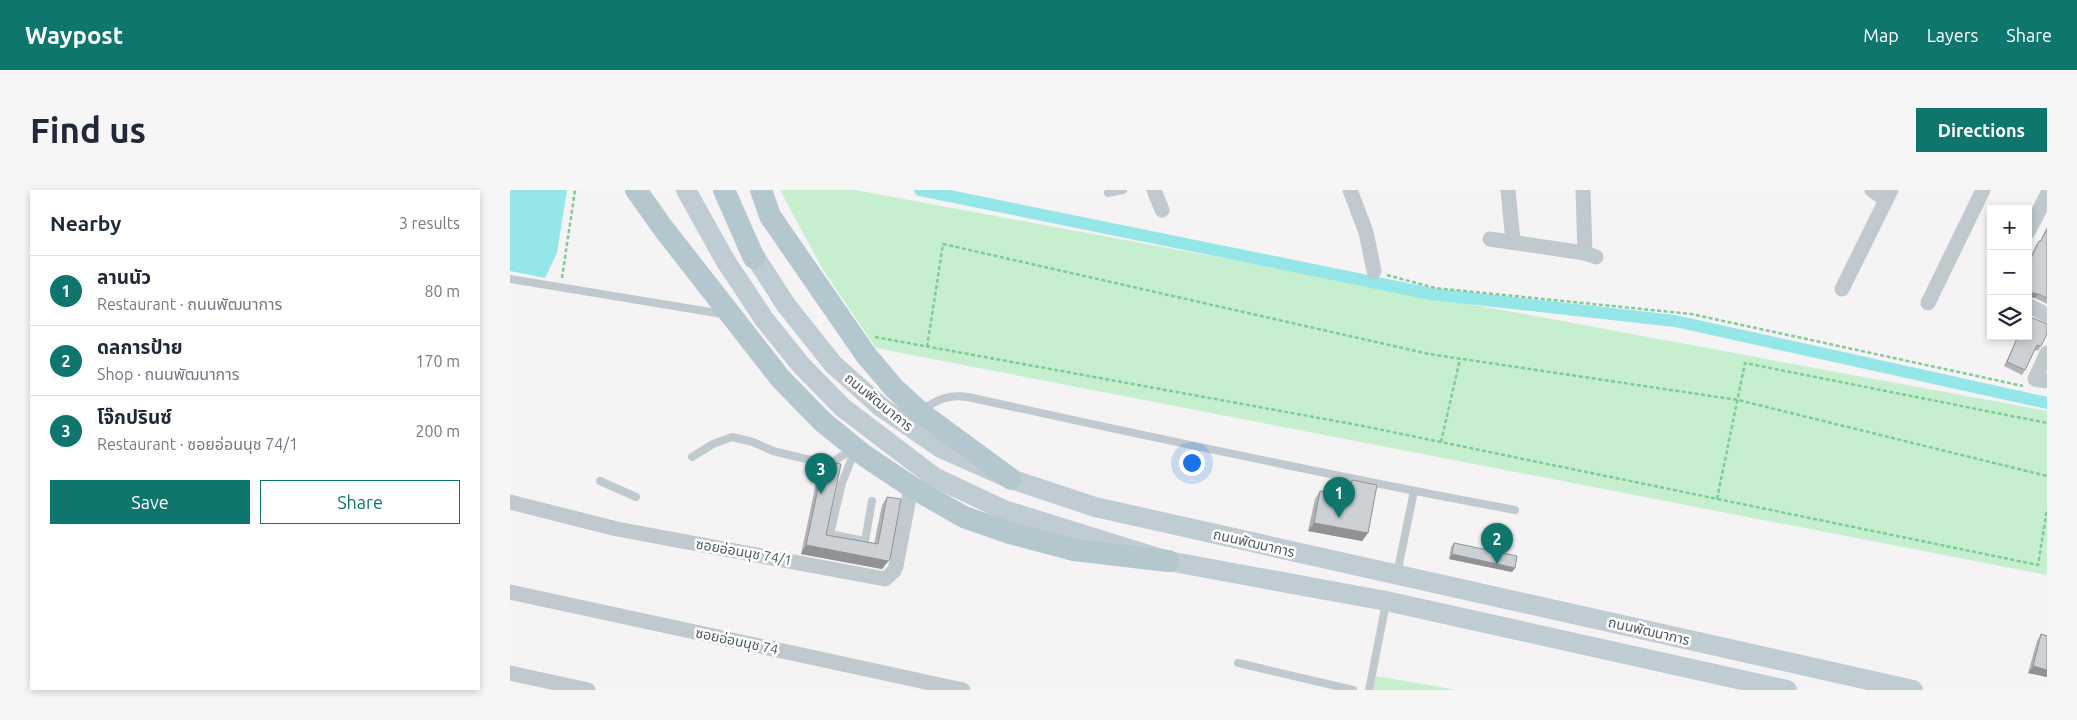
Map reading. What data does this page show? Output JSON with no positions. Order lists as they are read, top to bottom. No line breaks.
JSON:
{"streets":{"main road":["ถนนพัฒนาการ"],"street":["ซอยอ่อนนุช 74/1","ซอยอ่อนนุช 74"]},"page":{"header":"Waypost","nav":["Map","Layers","Share"],"buttons":["Directions",["Save","Share"]],"title":"Find us","heading":["Nearby","3 results"],"map_buttons":["+","−"],"list":[{"mark":"1","name":"ลานนัว","note":"Restaurant · ถนนพัฒนาการ","value":"80 m"},{"mark":"2","name":"ดลการป้าย","note":"Shop · ถนนพัฒนาการ","value":"170 m"},{"mark":"3","name":"โจ๊กปรินซ์","note":"Restaurant · ซอยอ่อนนุช 74/1","value":"200 m"}],"pins":["3","1","2"]}}
